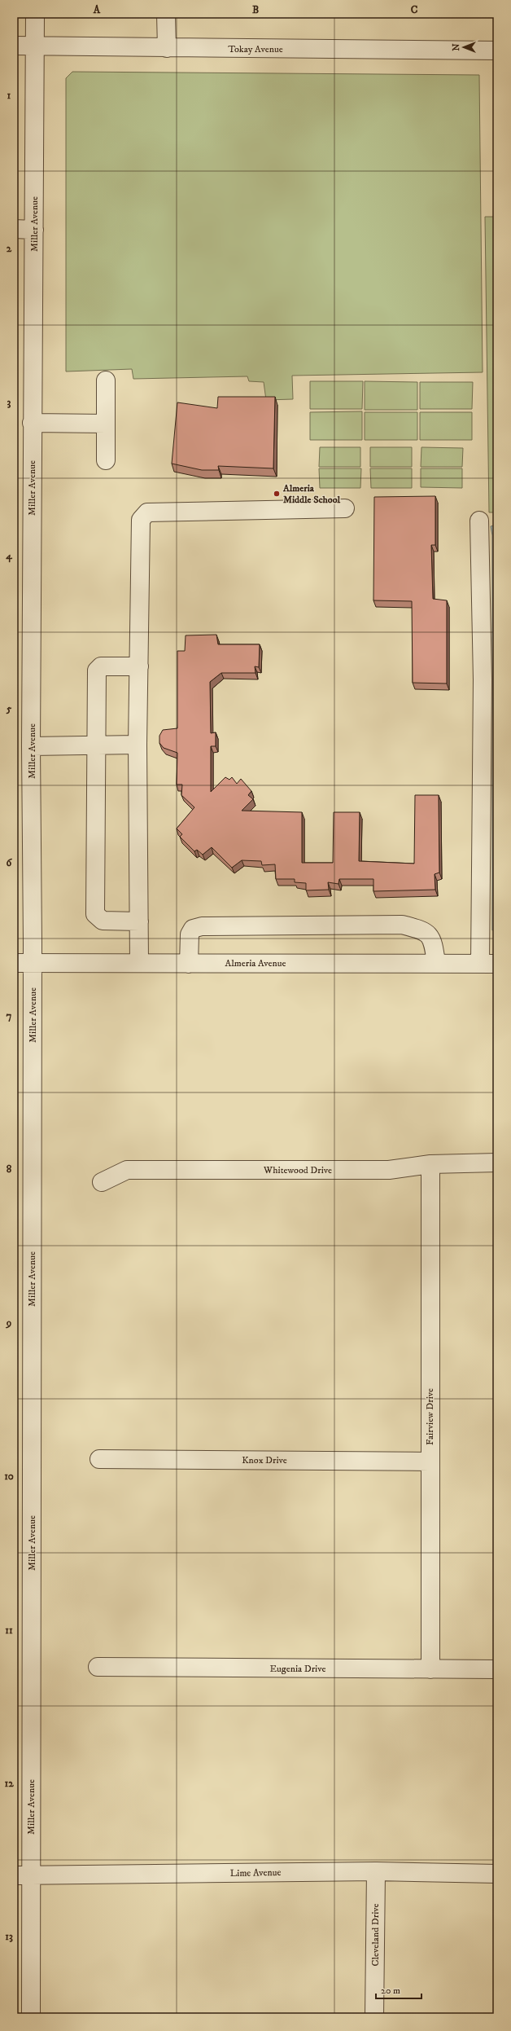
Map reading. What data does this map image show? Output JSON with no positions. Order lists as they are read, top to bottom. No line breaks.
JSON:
{"streets":{"street":["Tokay Avenue","Miller Avenue","Almeria Avenue","Whitewood Drive","Fairview Drive","Knox Drive","Eugenia Drive","Lime Avenue","Cleveland Drive"]},"crossings":[["Tokay Avenue","Miller Avenue"],["Miller Avenue","Almeria Avenue"],["Miller Avenue","Lime Avenue"],["Whitewood Drive","Fairview Drive"],["Fairview Drive","Knox Drive"],["Fairview Drive","Eugenia Drive"],["Lime Avenue","Cleveland Drive"]],"places":["Almeria Middle School"],"scale_bar":"20 m","north":"left","grid":{"columns":["A","B","C"],"rows":["1","2","3","4","5","6","7","8","9","10","11","12","13"]}}
